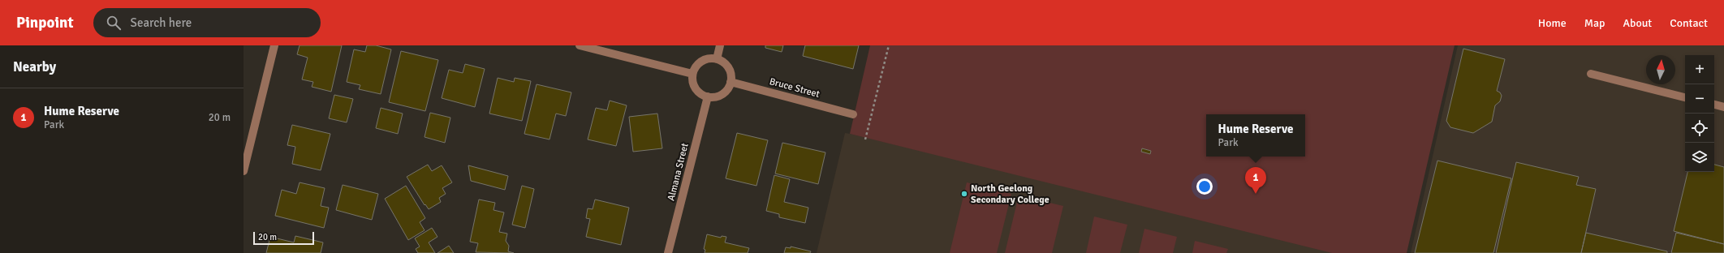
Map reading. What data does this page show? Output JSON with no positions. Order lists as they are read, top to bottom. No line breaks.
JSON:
{"streets":{"street":["Bruce Street","Almana Street"]},"crossings":[["Bruce Street","Almana Street"]],"places":["North Geelong Secondary College"],"scale_bar":"20 m","north":"top","page":{"header":"Pinpoint","search":"Search here","nav":["Home","Map","About","Contact"],"heading":"Nearby","map_buttons":["+","−"],"list":[{"mark":"1","name":"Hume Reserve","note":"Park","value":"20 m"}],"popup":["Hume Reserve","Park"],"pins":"1","scale":"20 m"}}
